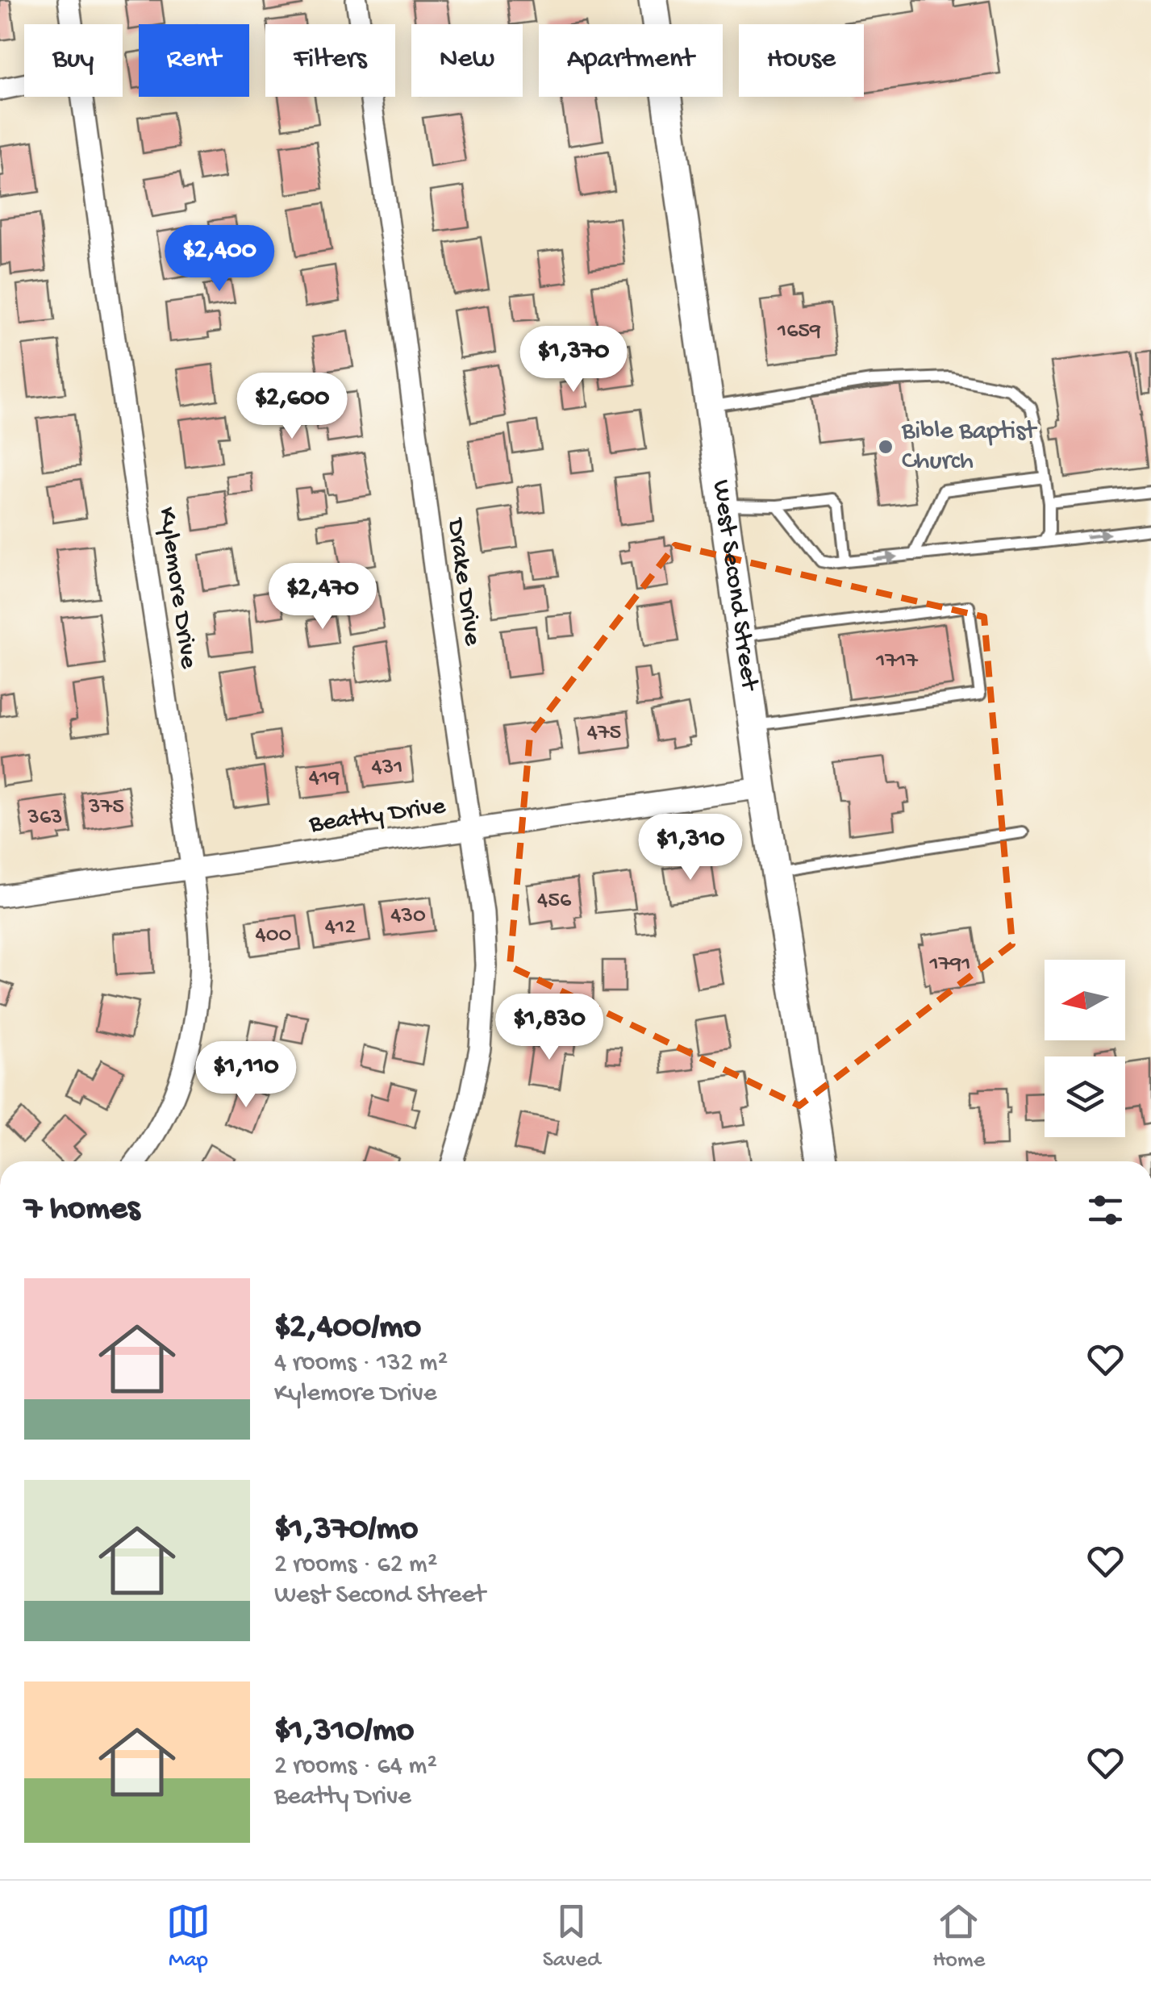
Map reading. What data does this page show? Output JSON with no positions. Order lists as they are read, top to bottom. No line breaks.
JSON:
{"streets":{"main road":["West Second Street"],"street":["Drake Drive","Kylemore Drive","Beatty Drive"]},"crossings":[["Drake Drive","Beatty Drive"],["West Second Street","Beatty Drive"],["Kylemore Drive","Beatty Drive"]],"places":["Bible Baptist Church"],"house_numbers":["1659","1717","475","431","419","375","363","456","430","412","400","1791"],"north":"left","page":{"chip":["Buy","Rent","Filters","New","Apartment","House"],"price":["$2,400","$1,370","$2,600","$2,470","$1,310","$1,830","$1,110"],"heading":"7 homes","list":[{"name":"$2,400/mo","note":"4 rooms · 132 m² · Kylemore Drive"},{"name":"$1,370/mo","note":"2 rooms · 62 m² · West Second Street"},{"name":"$1,310/mo","note":"2 rooms · 64 m² · Beatty Drive"}],"tabs":["Map","Saved","Home"]}}
